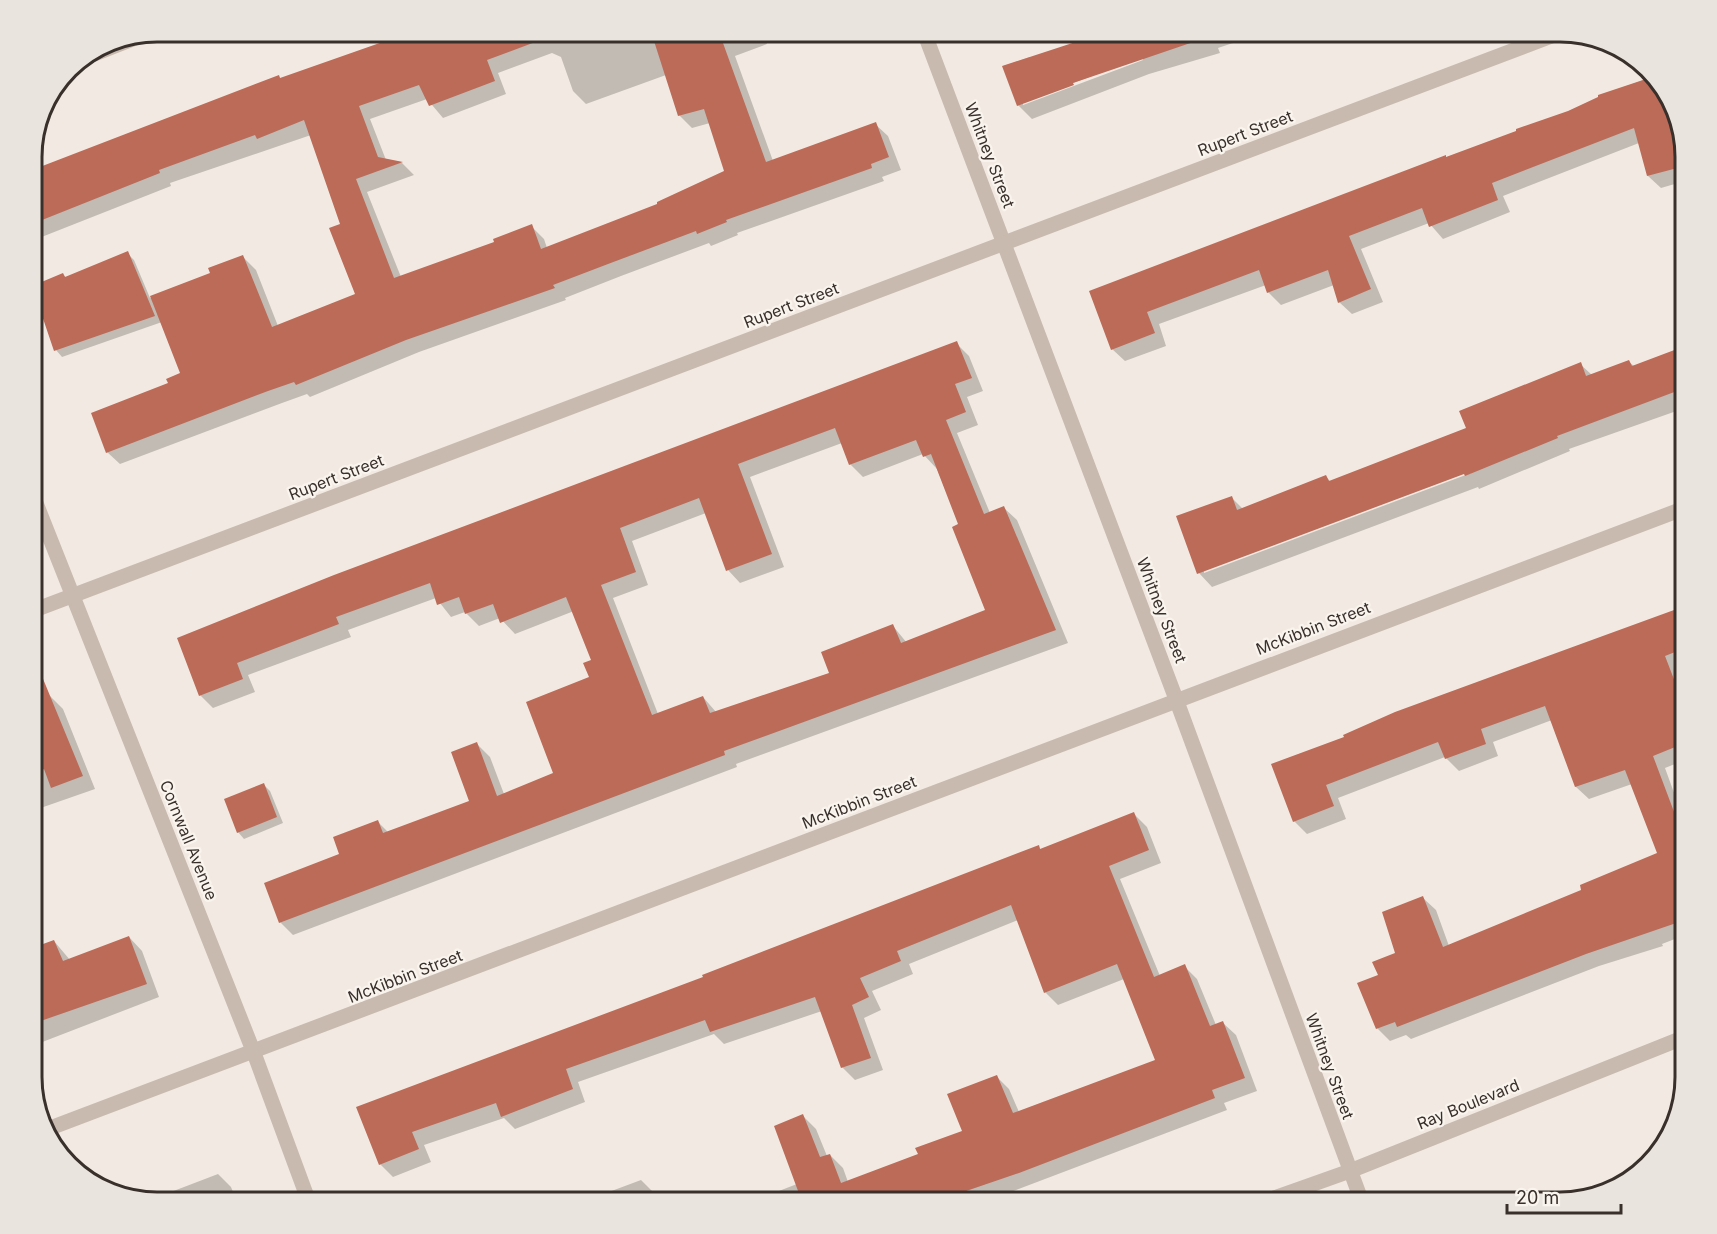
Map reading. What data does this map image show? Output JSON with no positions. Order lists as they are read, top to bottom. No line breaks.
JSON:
{"streets":{"street":["Rupert Street","Whitney Street","McKibbin Street","Cornwall Avenue","Ray Boulevard"]},"crossings":[["Rupert Street","Whitney Street"],["Rupert Street","Cornwall Avenue"],["Whitney Street","McKibbin Street"],["Whitney Street","Ray Boulevard"],["McKibbin Street","Cornwall Avenue"]],"scale_bar":"20 m"}
